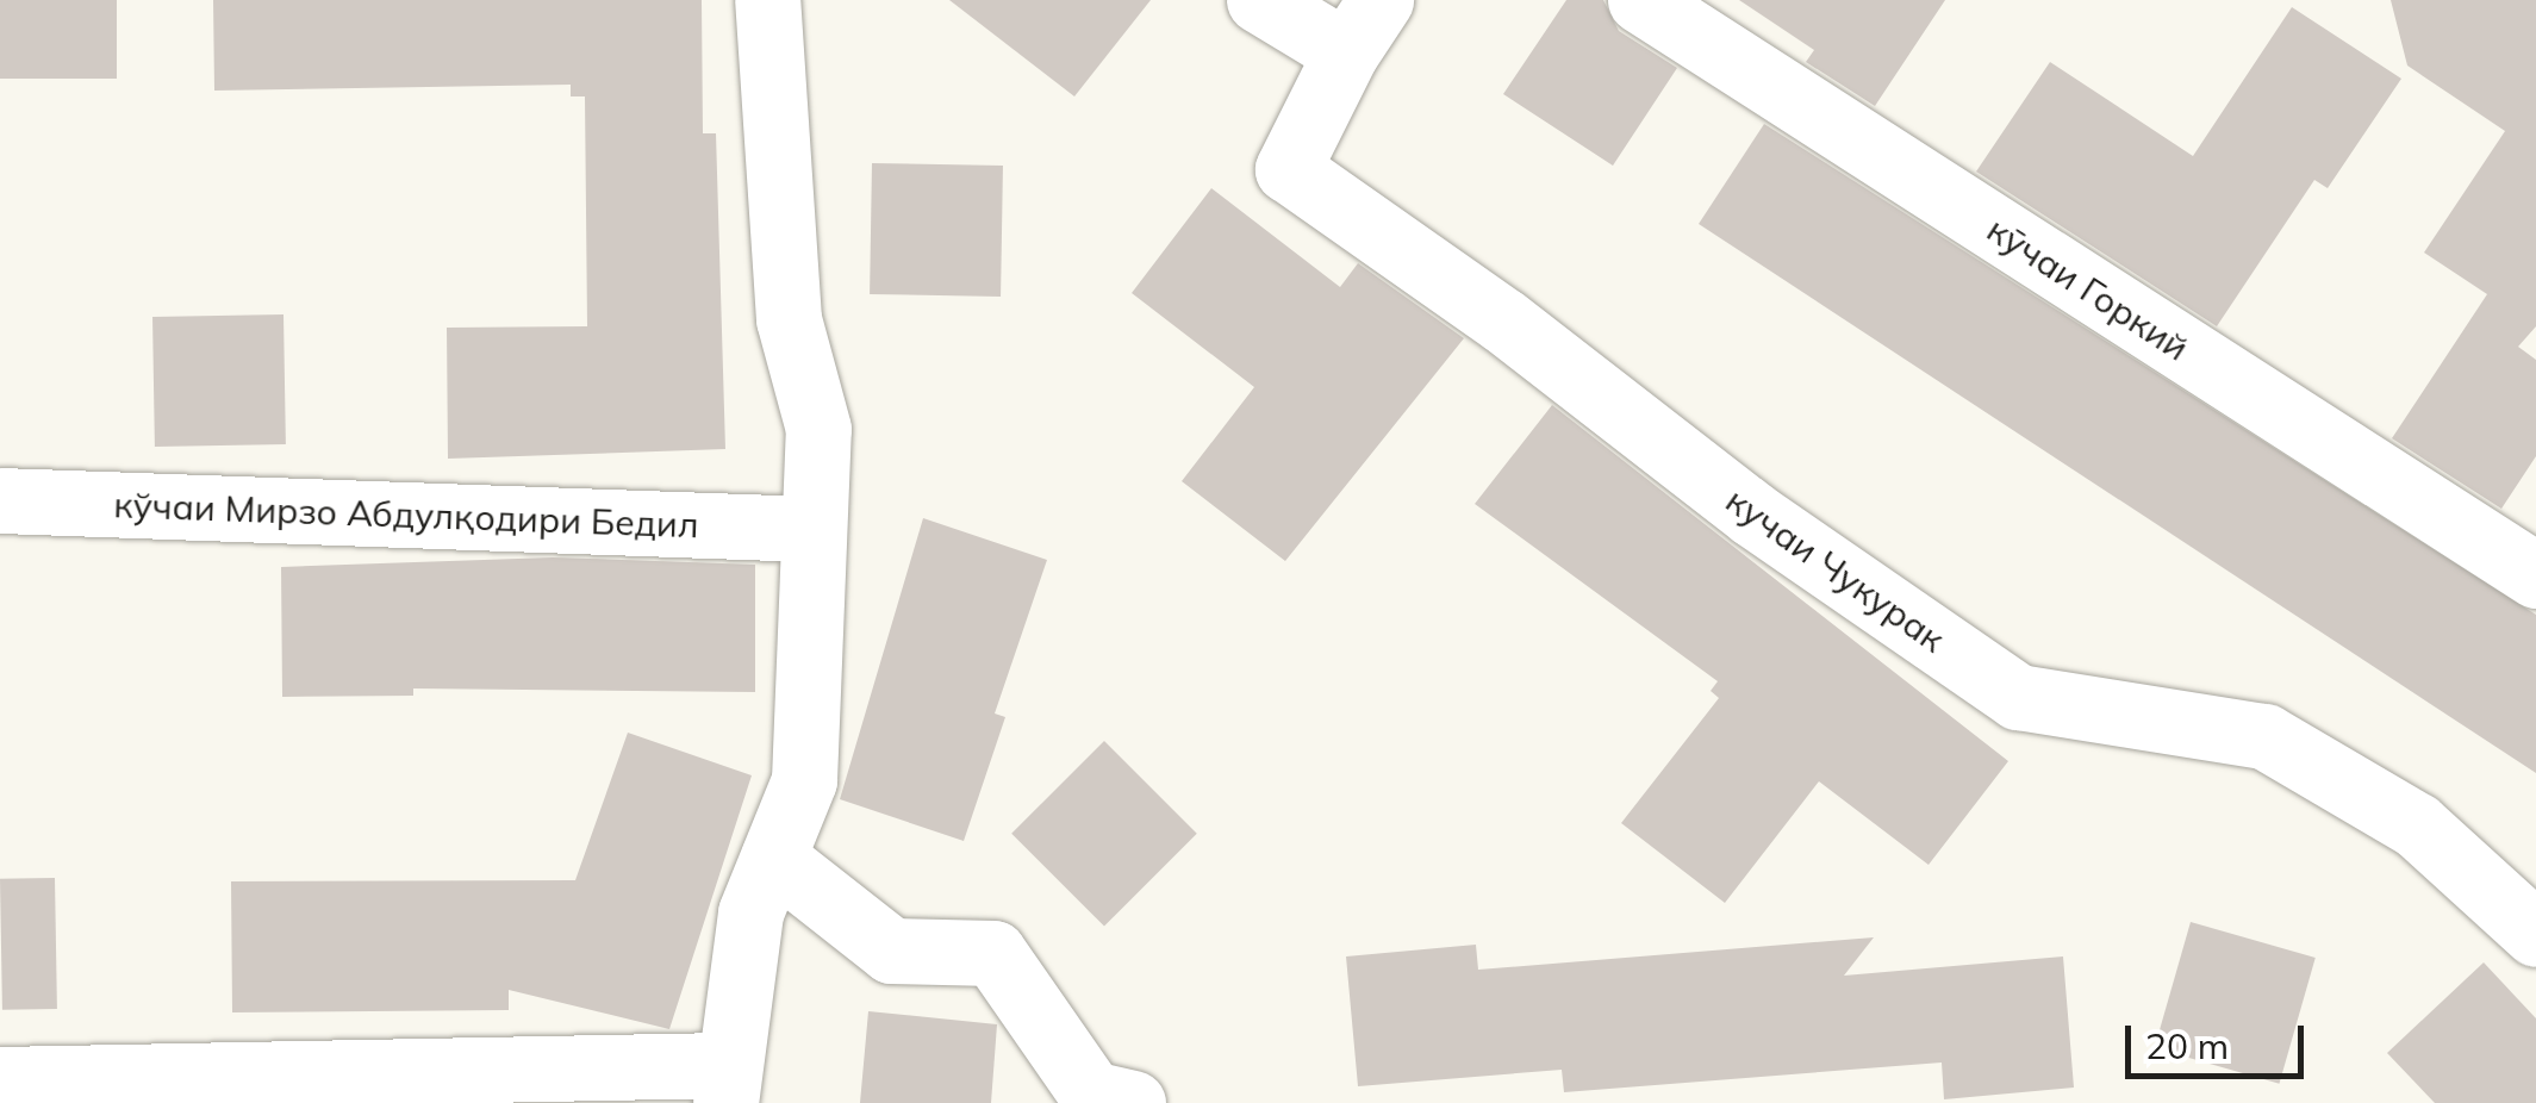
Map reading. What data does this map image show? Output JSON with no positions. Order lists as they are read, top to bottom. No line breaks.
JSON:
{"streets":{"street":["кӯчаи Горкий","кўчаи Мирзо Абдулқодири Бедил","кучаи Чукурак"]},"scale_bar":"20 m"}
